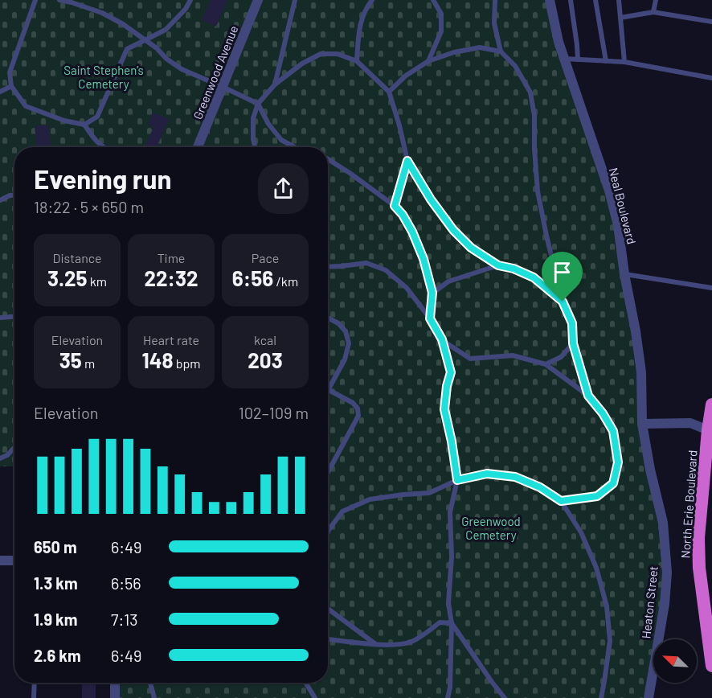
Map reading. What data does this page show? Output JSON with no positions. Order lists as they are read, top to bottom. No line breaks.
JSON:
{"streets":{"highway":["North Erie Boulevard"],"street":["Greenwood Avenue","Neal Boulevard","Heaton Street"]},"crossings":[["Neal Boulevard","Heaton Street"]],"parks":["Saint Stephen’s Cemetery","Greenwood Cemetery"],"north":"top left","page":{"heading":["Evening run","18:22 · 5 × 650 m"],"stats":[["Distance","3.25 km"],["Time","22:32"],["Pace","6:56 /km"],["Elevation","35 m"],["Heart rate","148 bpm"],["kcal","203"]],"chart":["Elevation","102–109 m"],"list":[{"name":"650 m","note":"6:49"},{"name":"1.3 km","note":"6:56"},{"name":"1.9 km","note":"7:13"},{"name":"2.6 km","note":"6:49"}]}}
